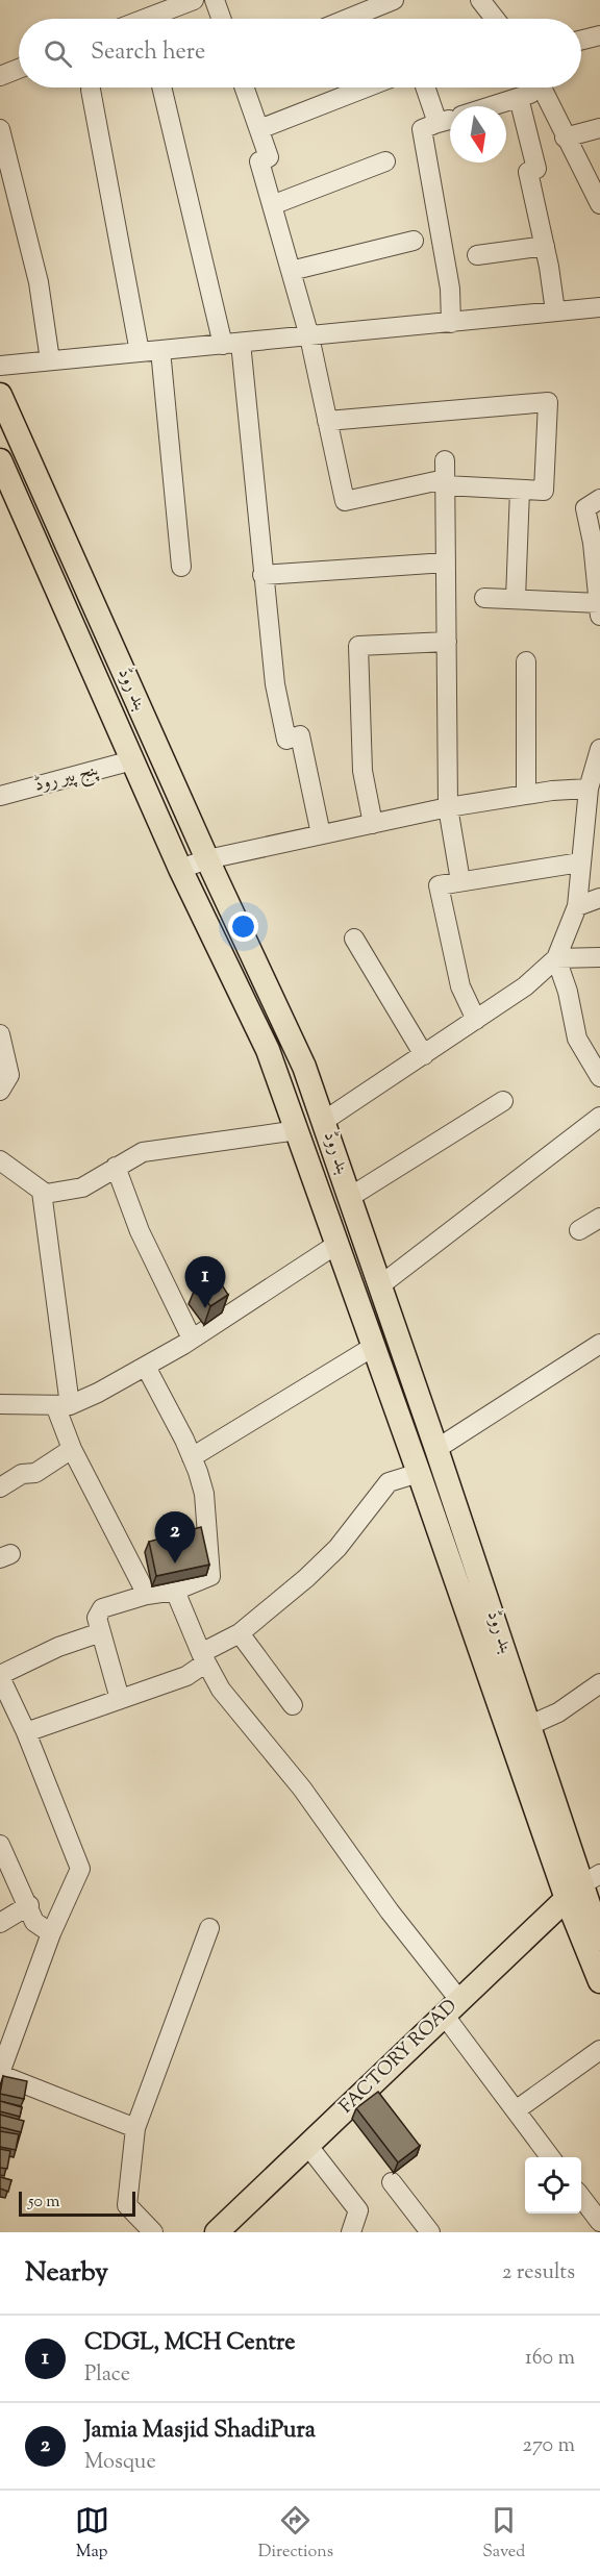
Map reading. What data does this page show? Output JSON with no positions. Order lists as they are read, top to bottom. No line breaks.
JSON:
{"streets":{"main road":["بند روڈ","FACTORY ROAD"],"street":["پنج پیر روڈ"]},"crossings":[["بند روڈ","پنج پیر روڈ"],["بند روڈ","FACTORY ROAD"]],"scale_bar":"50 m","north":"bottom","page":{"search":"Search here","pins":["1","2"],"scale":"50 m","heading":["Nearby","2 results"],"list":[{"mark":"1","name":"CDGL, MCH Centre","note":"Place","value":"160 m"},{"mark":"2","name":"Jamia Masjid ShadiPura","note":"Mosque","value":"270 m"}],"nav":["Map","Directions","Saved"]}}
